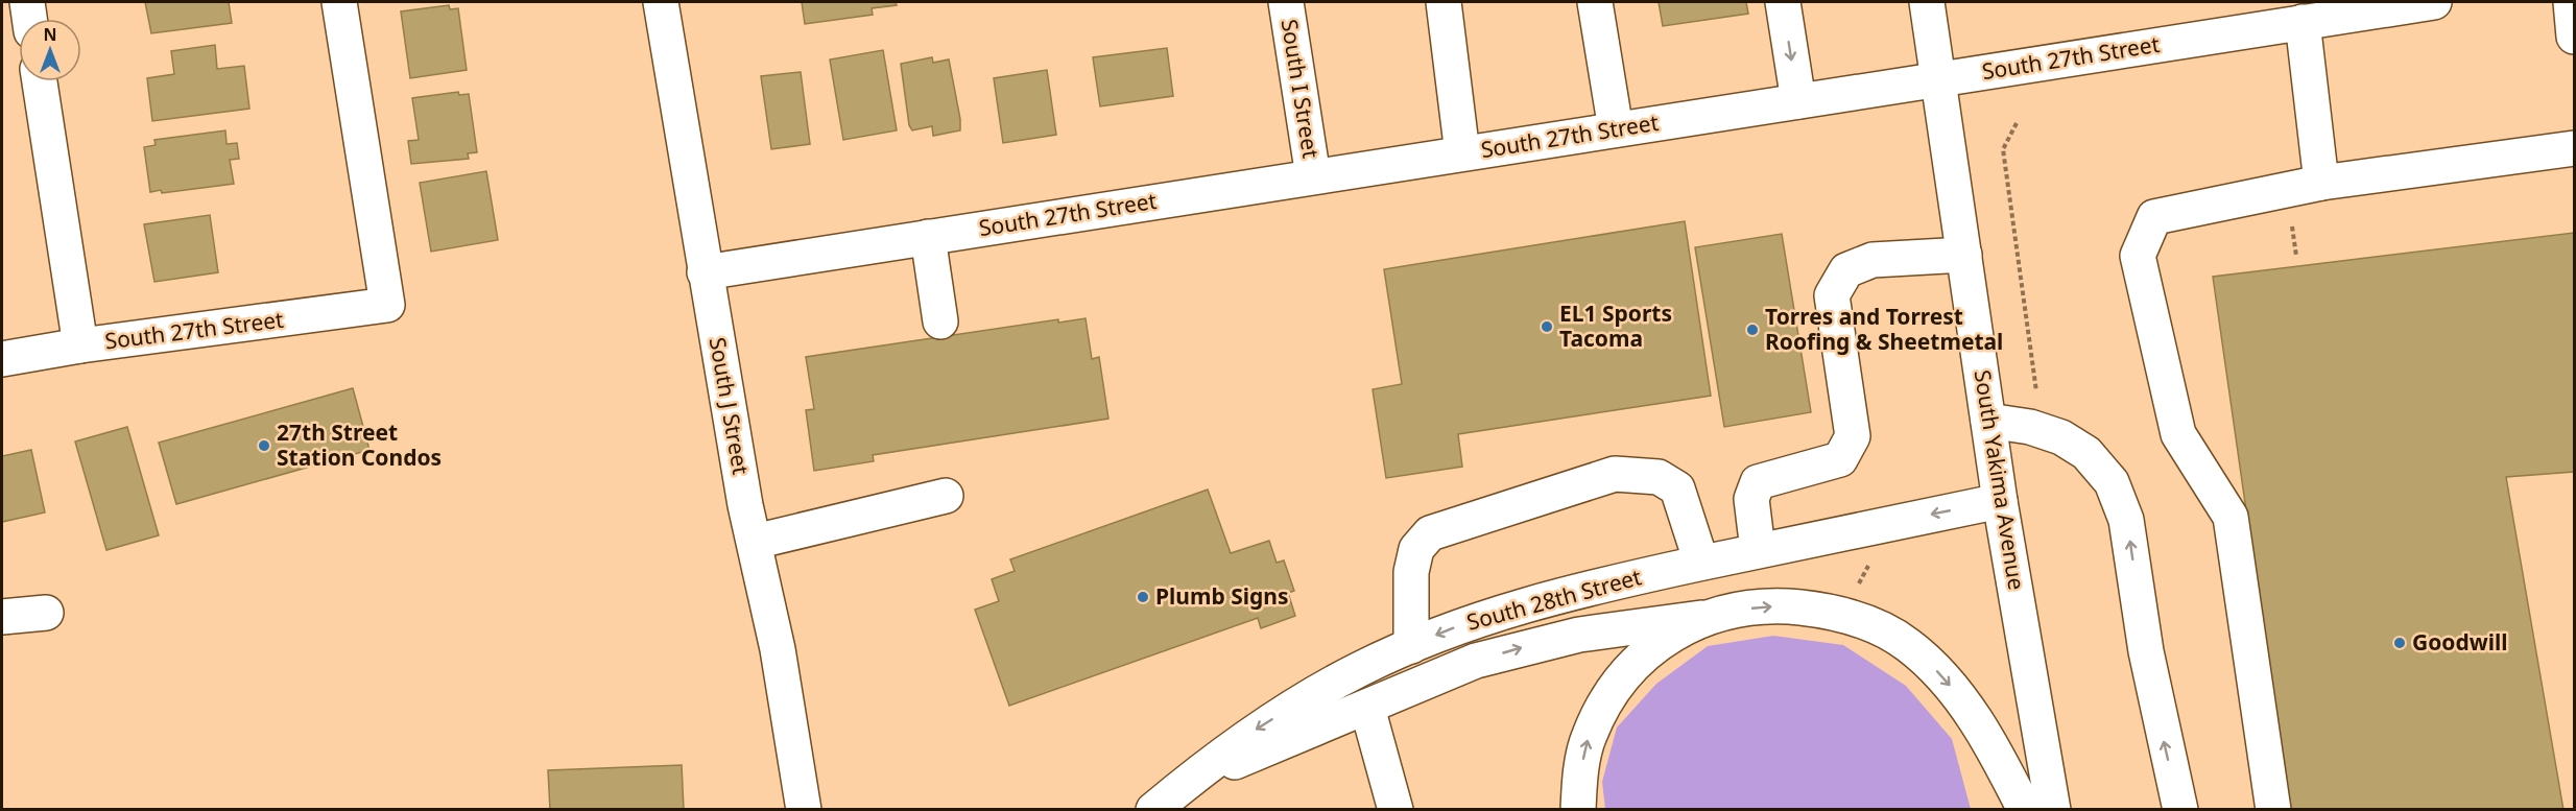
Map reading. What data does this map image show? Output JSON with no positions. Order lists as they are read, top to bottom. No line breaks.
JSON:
{"streets":{"street":["South 27th Street","South I Street","South J Street","South Yakima Avenue","South 28th Street"]},"crossings":[["South 27th Street","South I Street"],["South 27th Street","South J Street"],["South 27th Street","South Yakima Avenue"],["South Yakima Avenue","South 28th Street"]],"places":["EL1 Sports Tacoma","Torres and Torrest Roofing & Sheetmetal","27th Street Station Condos","Plumb Signs","Goodwill"],"north":"top"}
